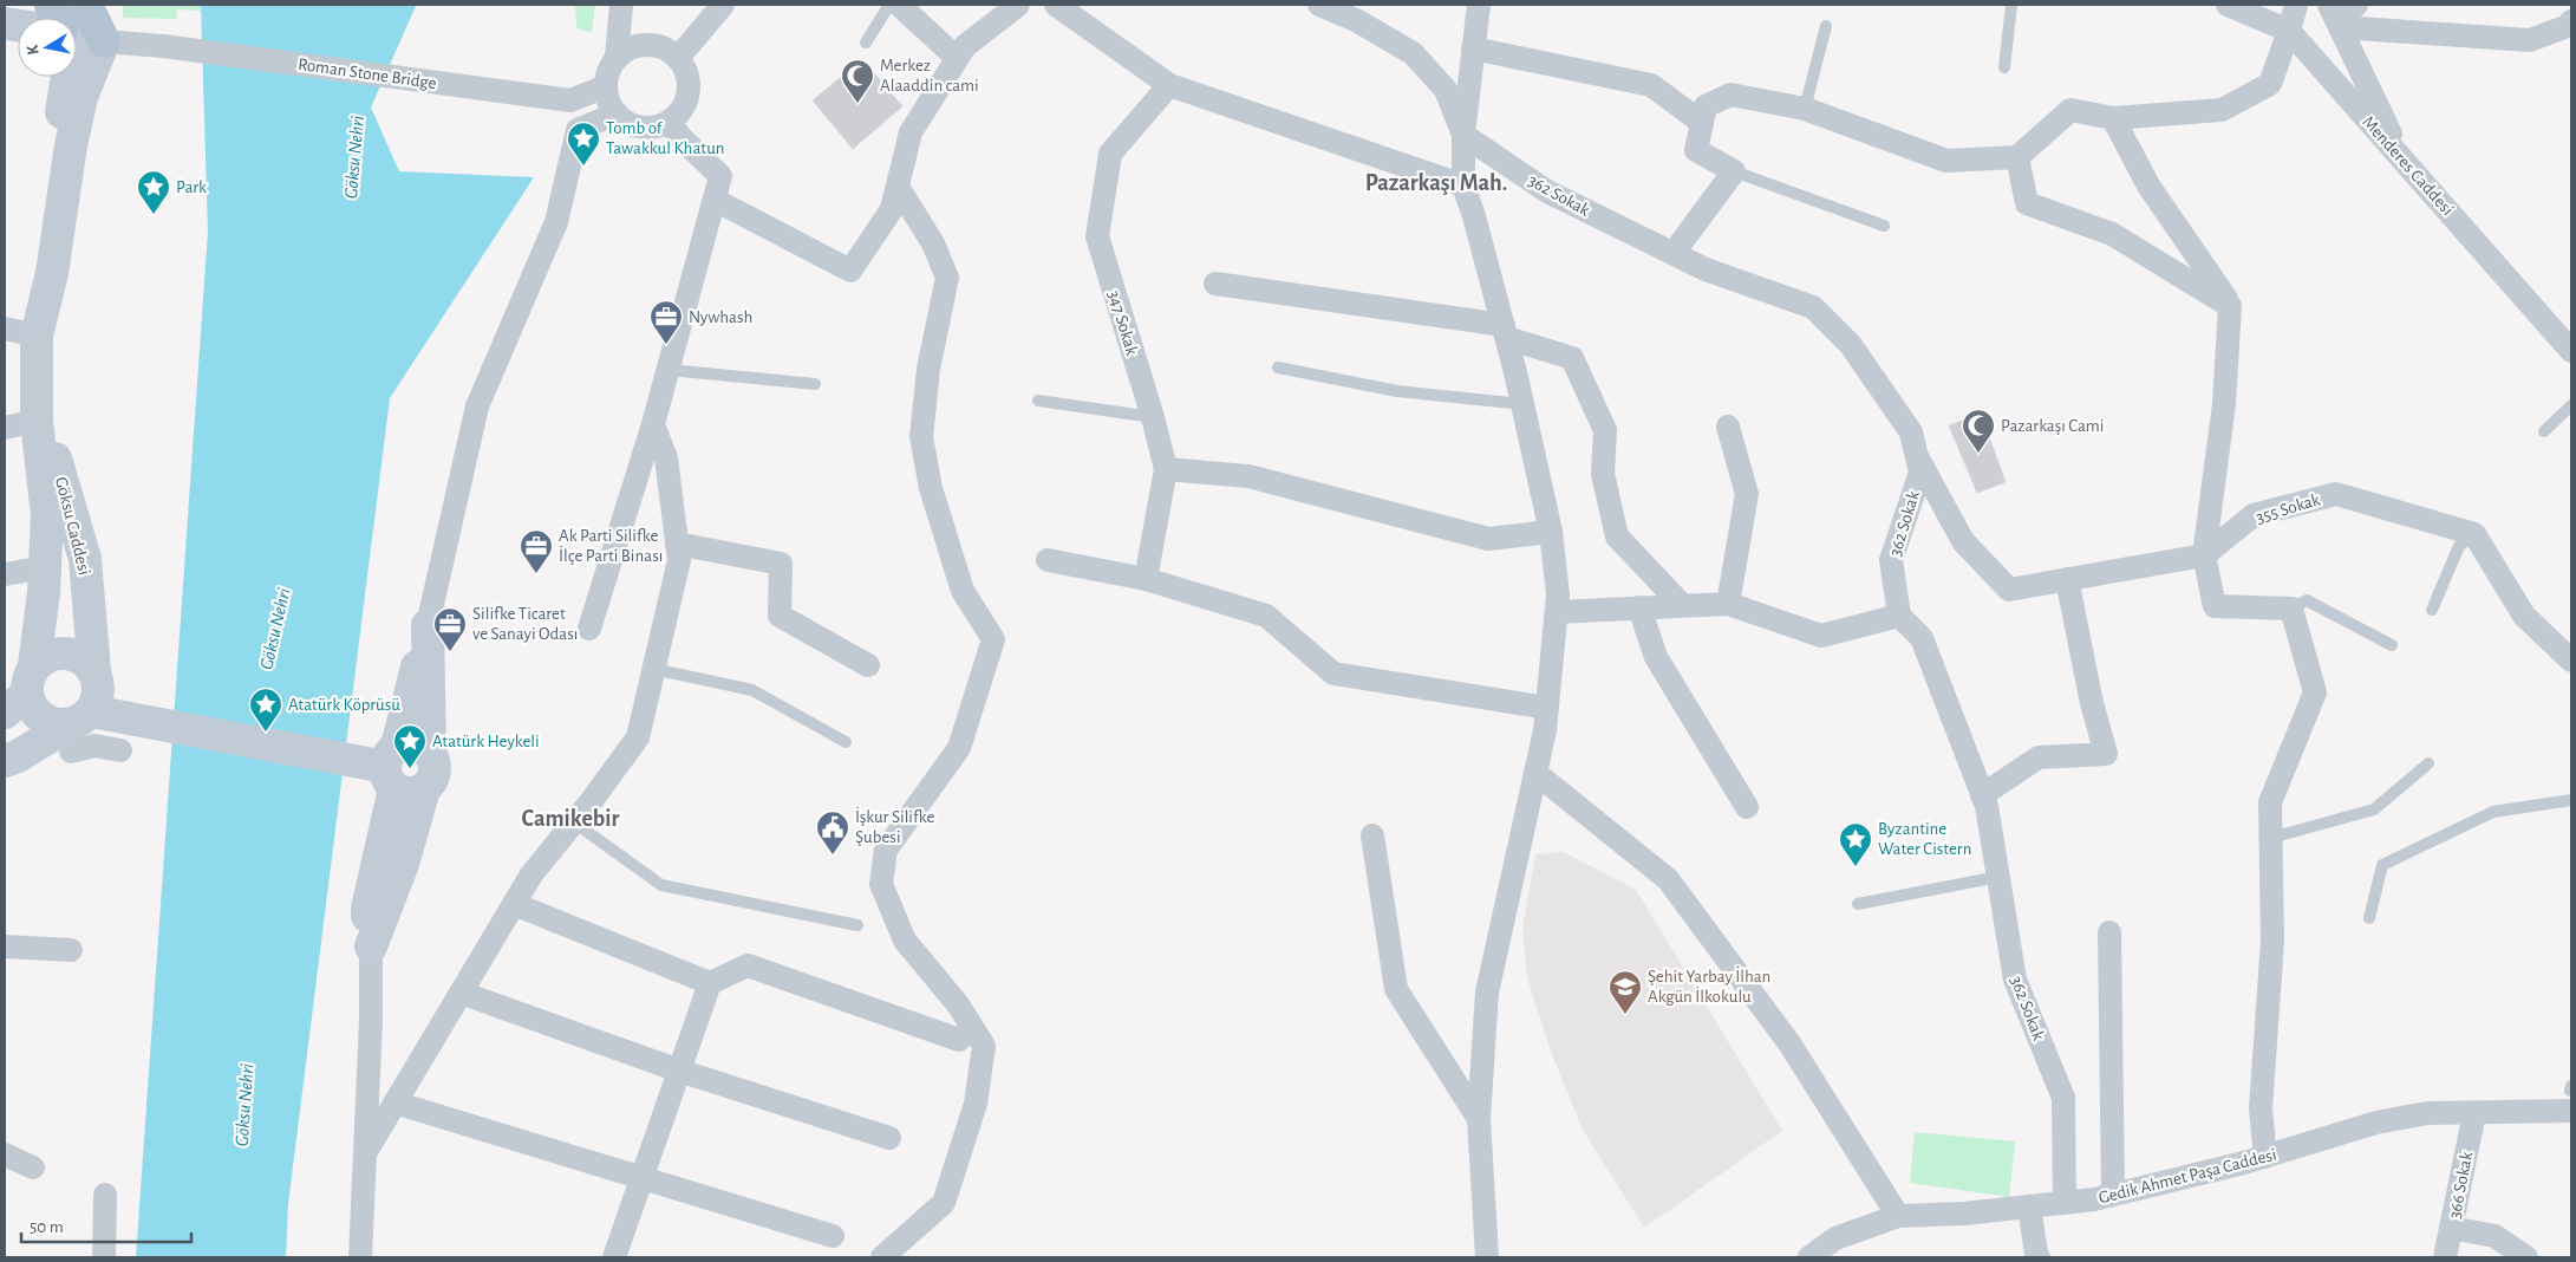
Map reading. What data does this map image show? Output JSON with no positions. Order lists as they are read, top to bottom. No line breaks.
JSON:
{"streets":{"main road":["Göksu Caddesi"],"street":["Roman Stone Bridge","Menderes Caddesi","362 Sokak","347 Sokak","355 Sokak","Gedik Ahmet Paşa Caddesi","366 Sokak"]},"crossings":[["Roman Stone Bridge","Göksu Caddesi"],["362 Sokak","355 Sokak"],["362 Sokak","Gedik Ahmet Paşa Caddesi"],["Gedik Ahmet Paşa Caddesi","366 Sokak"]],"districts":["Pazarkaşı Mah.","Camikebir"],"water":["Göksu Nehri"],"places":{"mosque":["Merkez Alaaddin cami","Pazarkaşı Cami"],"place":["Tomb of Tawakkul Khatun","Park","Atatürk Köprüsü","Atatürk Heykeli","Byzantine Water Cistern"],"office":["Nywhash","Ak Parti Silifke İlçe Parti Binası","Silifke Ticaret ve Sanayi Odası"],"public building":["İşkur Silifke Şubesi"],"school or university":["Şehit Yarbay İlhan Akgün İlkokulu"]},"scale_bar":"50 m","north":"left"}
